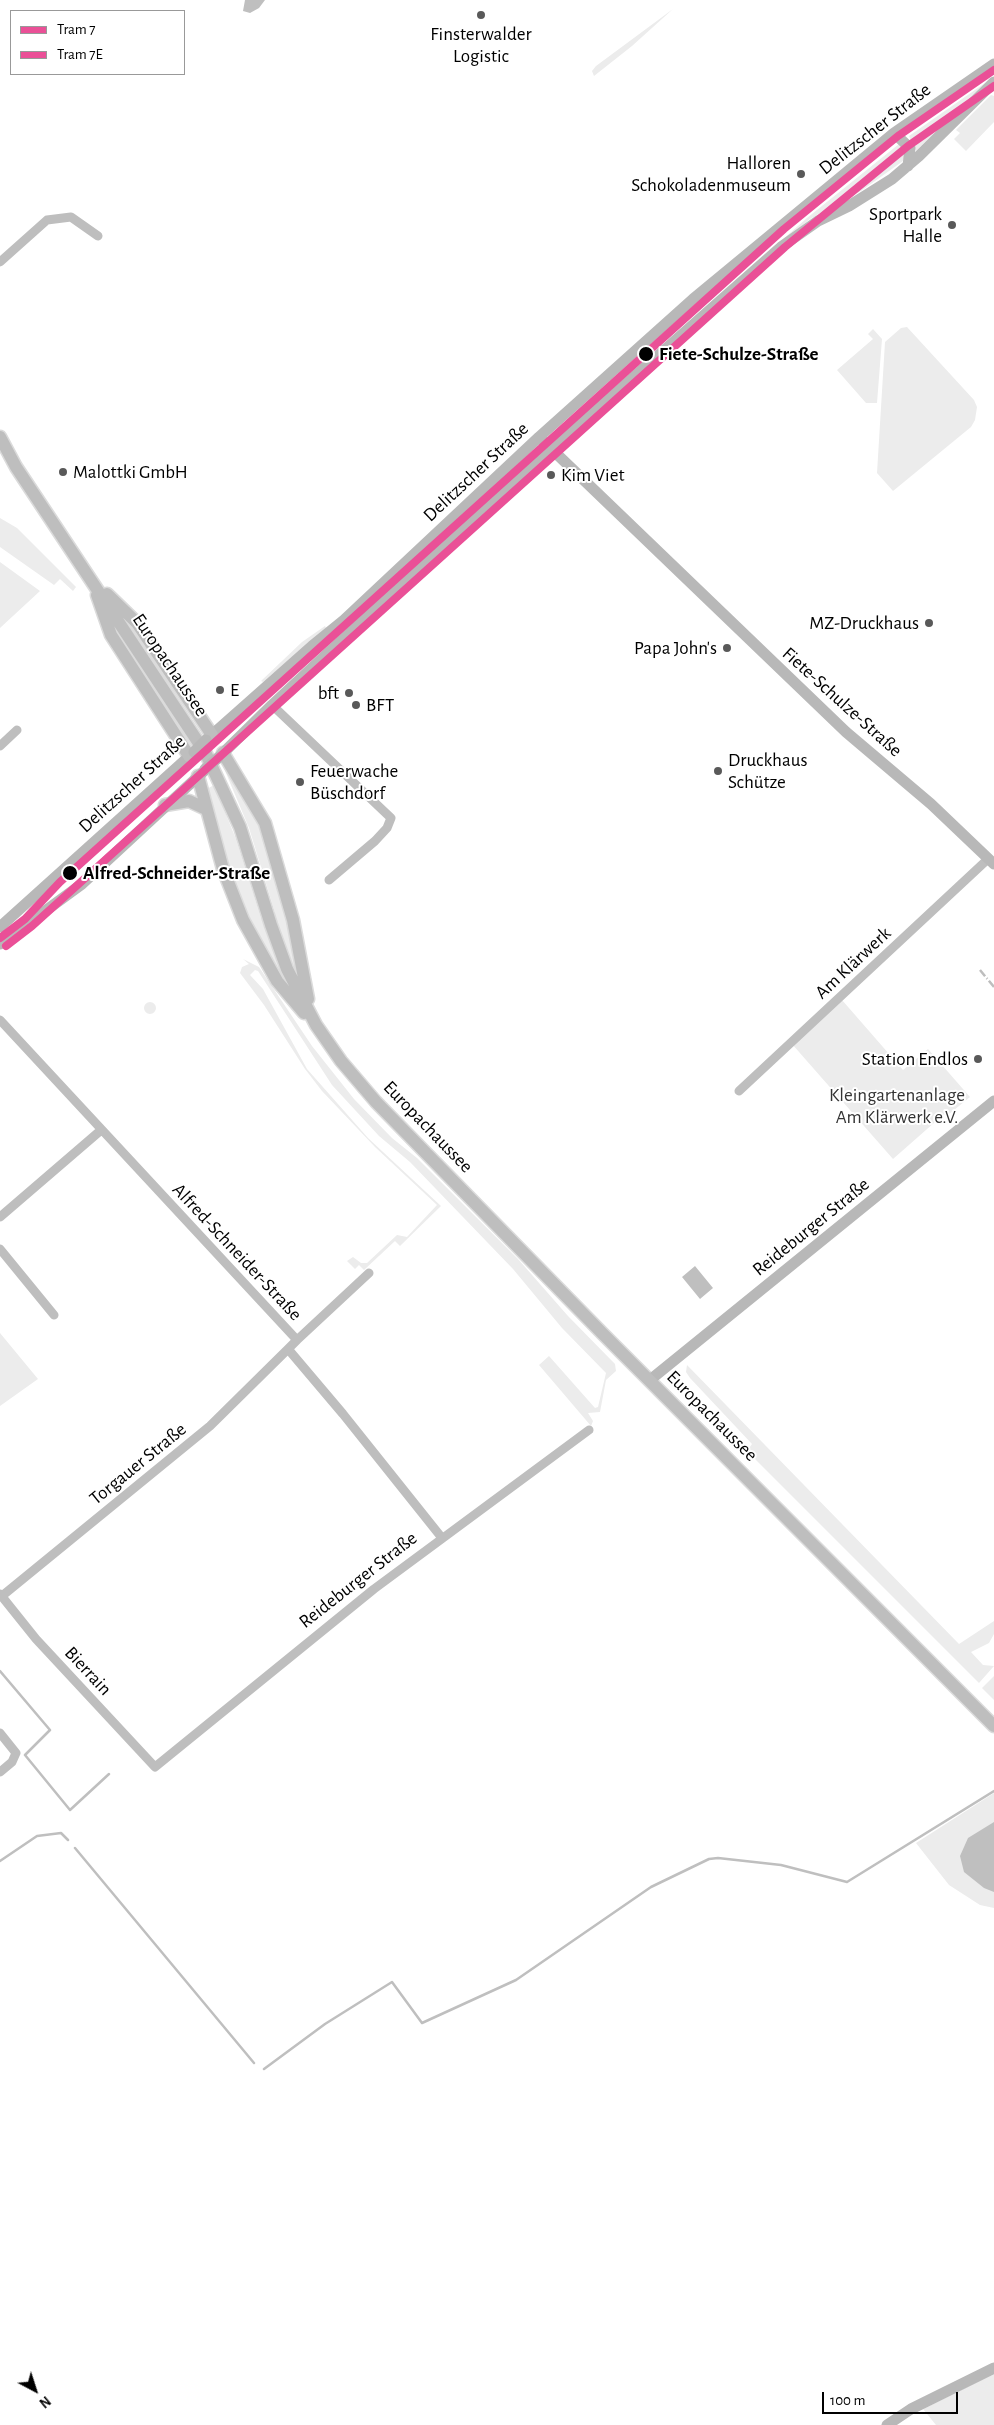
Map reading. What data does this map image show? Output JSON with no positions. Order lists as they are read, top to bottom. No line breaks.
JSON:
{"streets":{"main road":["Delitzscher Straße","Europachaussee","Fiete-Schulze-Straße","Reideburger Straße"],"street":["Am Klärwerk","Alfred-Schneider-Straße","Torgauer Straße","Bierrain"]},"crossings":[["Delitzscher Straße","Fiete-Schulze-Straße"],["Europachaussee","Reideburger Straße"],["Fiete-Schulze-Straße","Am Klärwerk"],["Reideburger Straße","Alfred-Schneider-Straße"],["Reideburger Straße","Bierrain"],["Alfred-Schneider-Straße","Torgauer Straße"],["Torgauer Straße","Bierrain"]],"parks":["Kleingartenanlage Am Klärwerk e.V."],"places":["Finsterwalder Logistic","Halloren Schokoladenmuseum","Sportpark Halle","Fiete-Schulze-Straße","Malottki GmbH","Kim Viet","MZ-Druckhaus","Papa John's","E","bft","BFT","Druckhaus Schütze","Feuerwache Büschdorf","Alfred-Schneider-Straße","Station Endlos"],"lines":["tram line 7","tram line 7E"],"legend":["Tram 7","Tram 7E"],"scale_bar":"100 m","north":"bottom right"}
